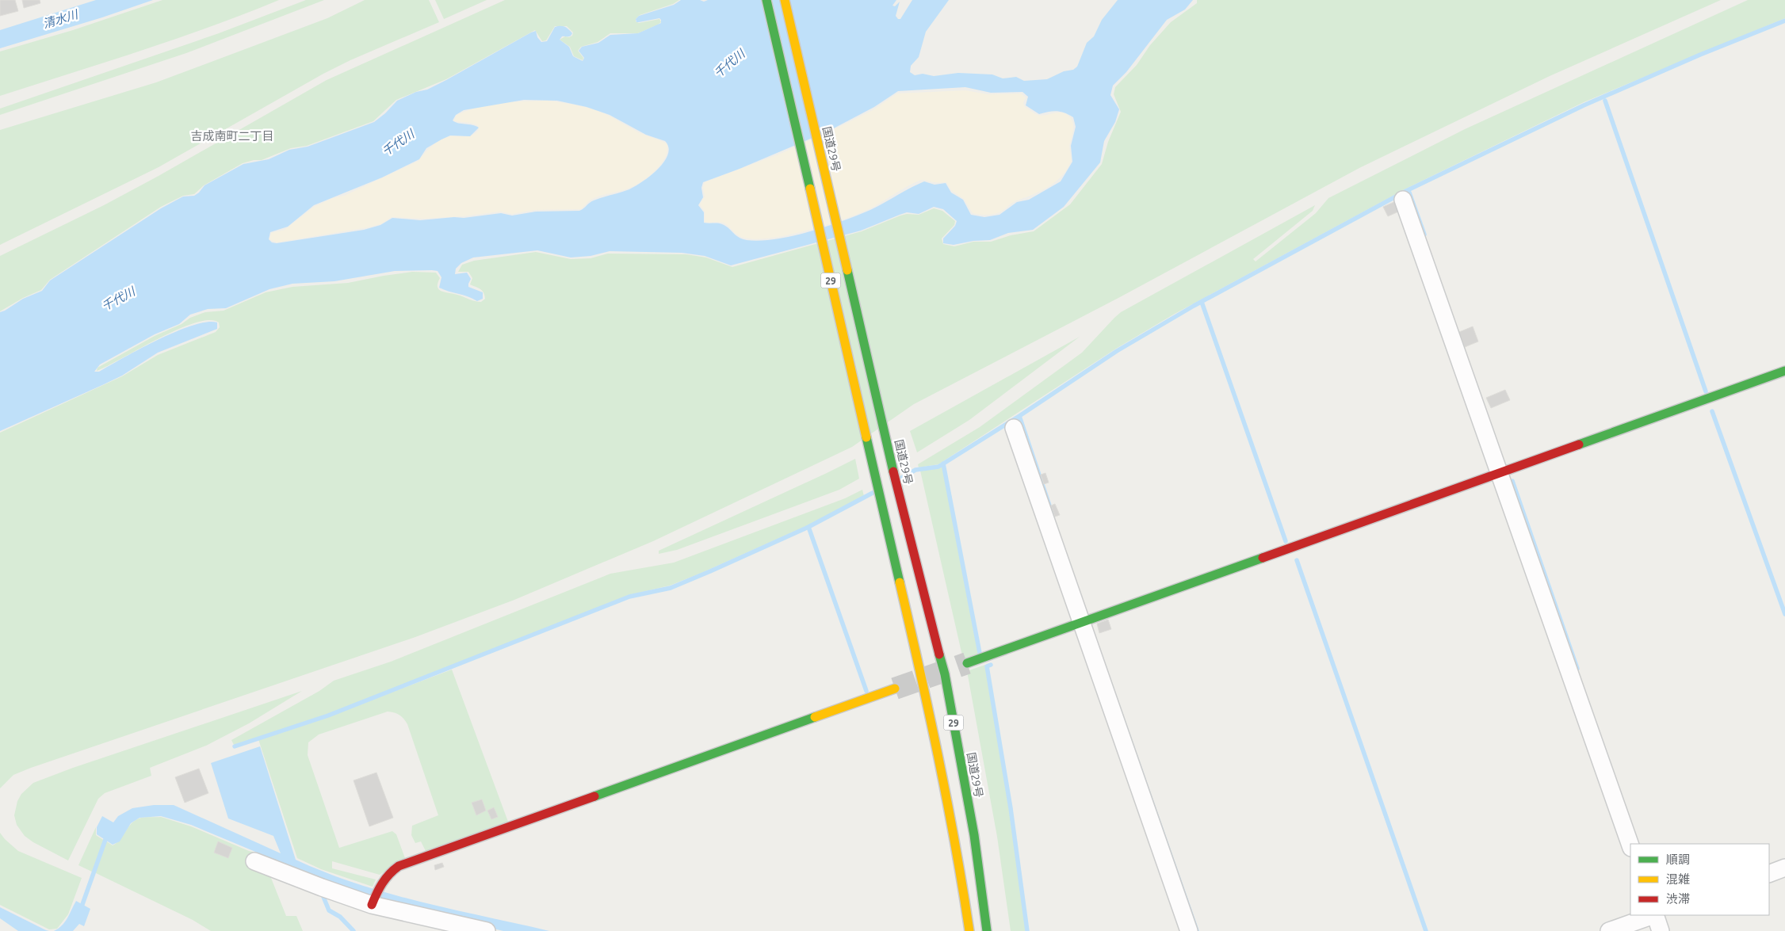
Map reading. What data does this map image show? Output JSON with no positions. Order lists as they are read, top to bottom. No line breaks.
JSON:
{"streets":{"main road":["国道29号","29"]},"crossings":[["国道29号","29"]],"districts":["吉成南町二丁目"],"water":["清水川","千代川"],"legend":["順調","混雑","渋滞"]}
